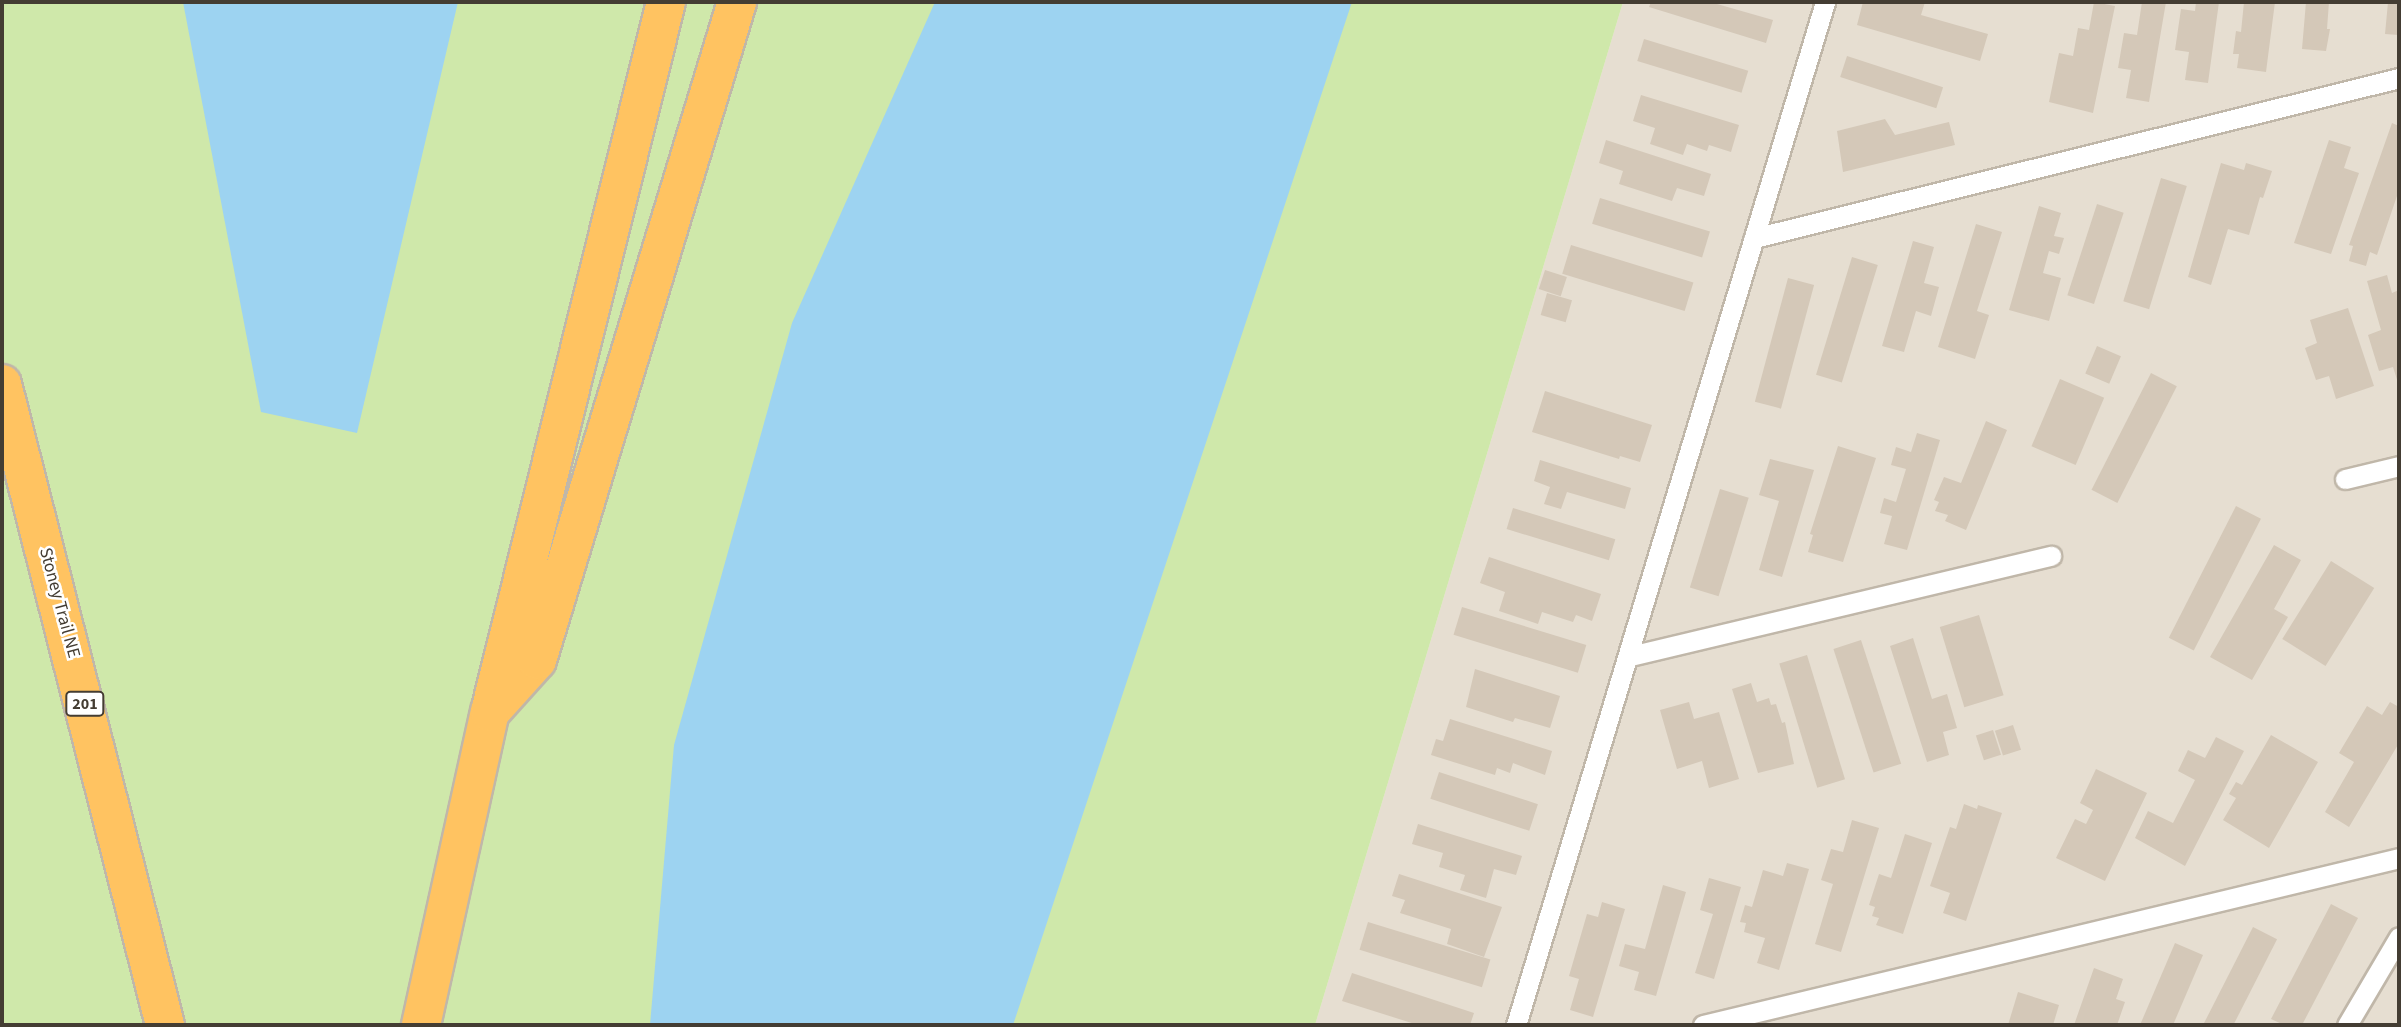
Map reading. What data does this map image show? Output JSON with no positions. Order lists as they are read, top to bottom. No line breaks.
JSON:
{"streets":{"highway":["Stoney Trail NE","201"]}}
